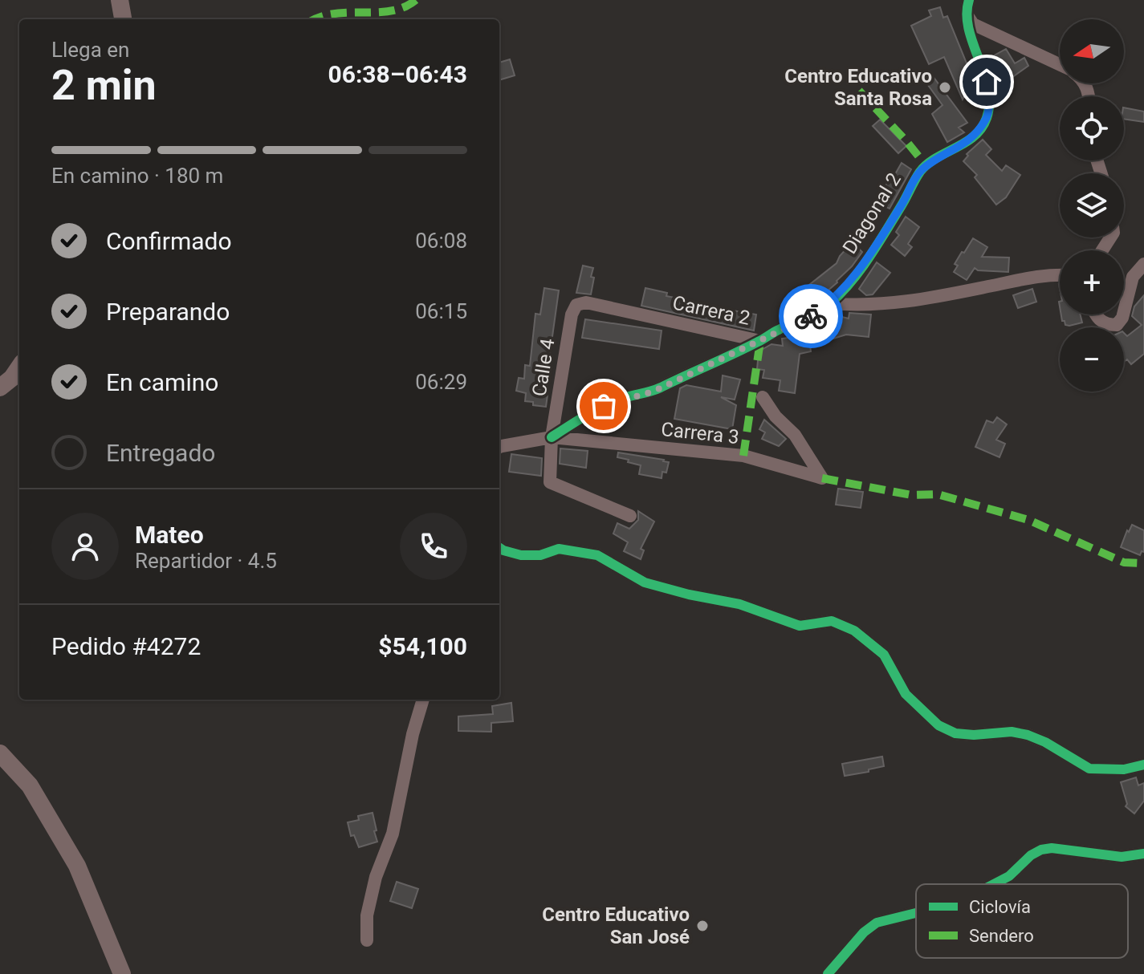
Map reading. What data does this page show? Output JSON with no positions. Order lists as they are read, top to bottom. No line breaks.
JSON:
{"streets":{"street":["Diagonal 2","Carrera 2","Calle 4","Carrera 3"]},"crossings":[["Diagonal 2","Carrera 2"],["Carrera 2","Calle 4"],["Calle 4","Carrera 3"]],"places":["Centro Educativo Santa Rosa","Centro Educativo San José"],"legend":["Ciclovía","Sendero"],"north":"left","page":{"map_buttons":["+","−"],"heading":["2 min","Llega en","06:38–06:43"],"panel":["Mateo","Repartidor · 4.5","Pedido #4272","$54,100"],"bar":"En camino · 180 m","list":[["Confirmado","06:08"],["Preparando","06:15"],["En camino","06:29"],"Entregado"]}}
